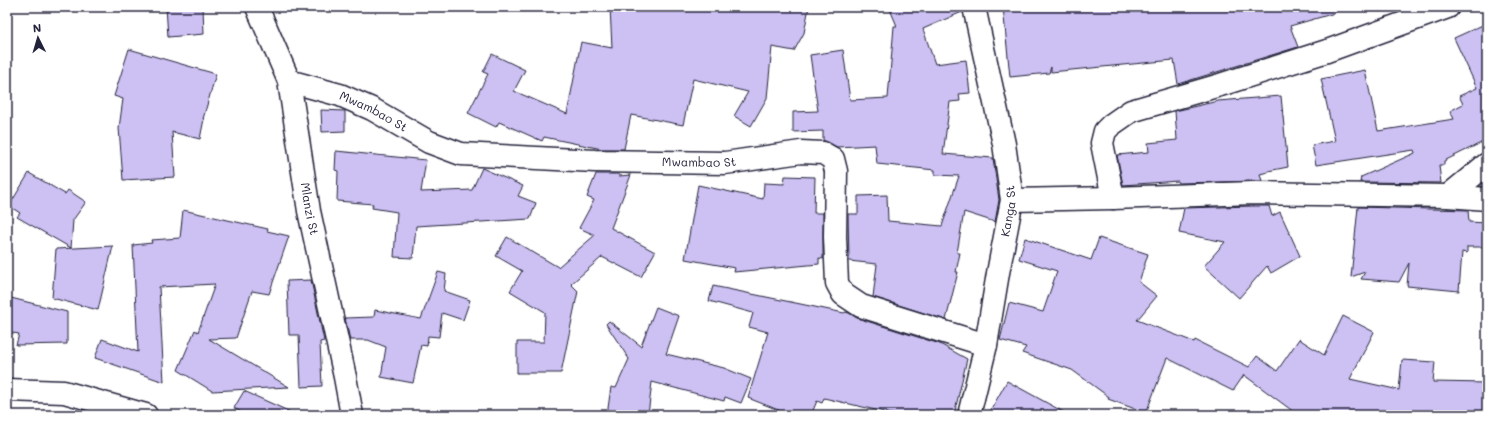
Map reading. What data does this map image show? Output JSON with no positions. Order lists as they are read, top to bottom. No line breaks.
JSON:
{"streets":{"street":["Mwambao St","Mlanzi St","Kanga St"]},"crossings":[["Mwambao St","Mlanzi St"],["Mwambao St","Kanga St"]],"north":"top"}
